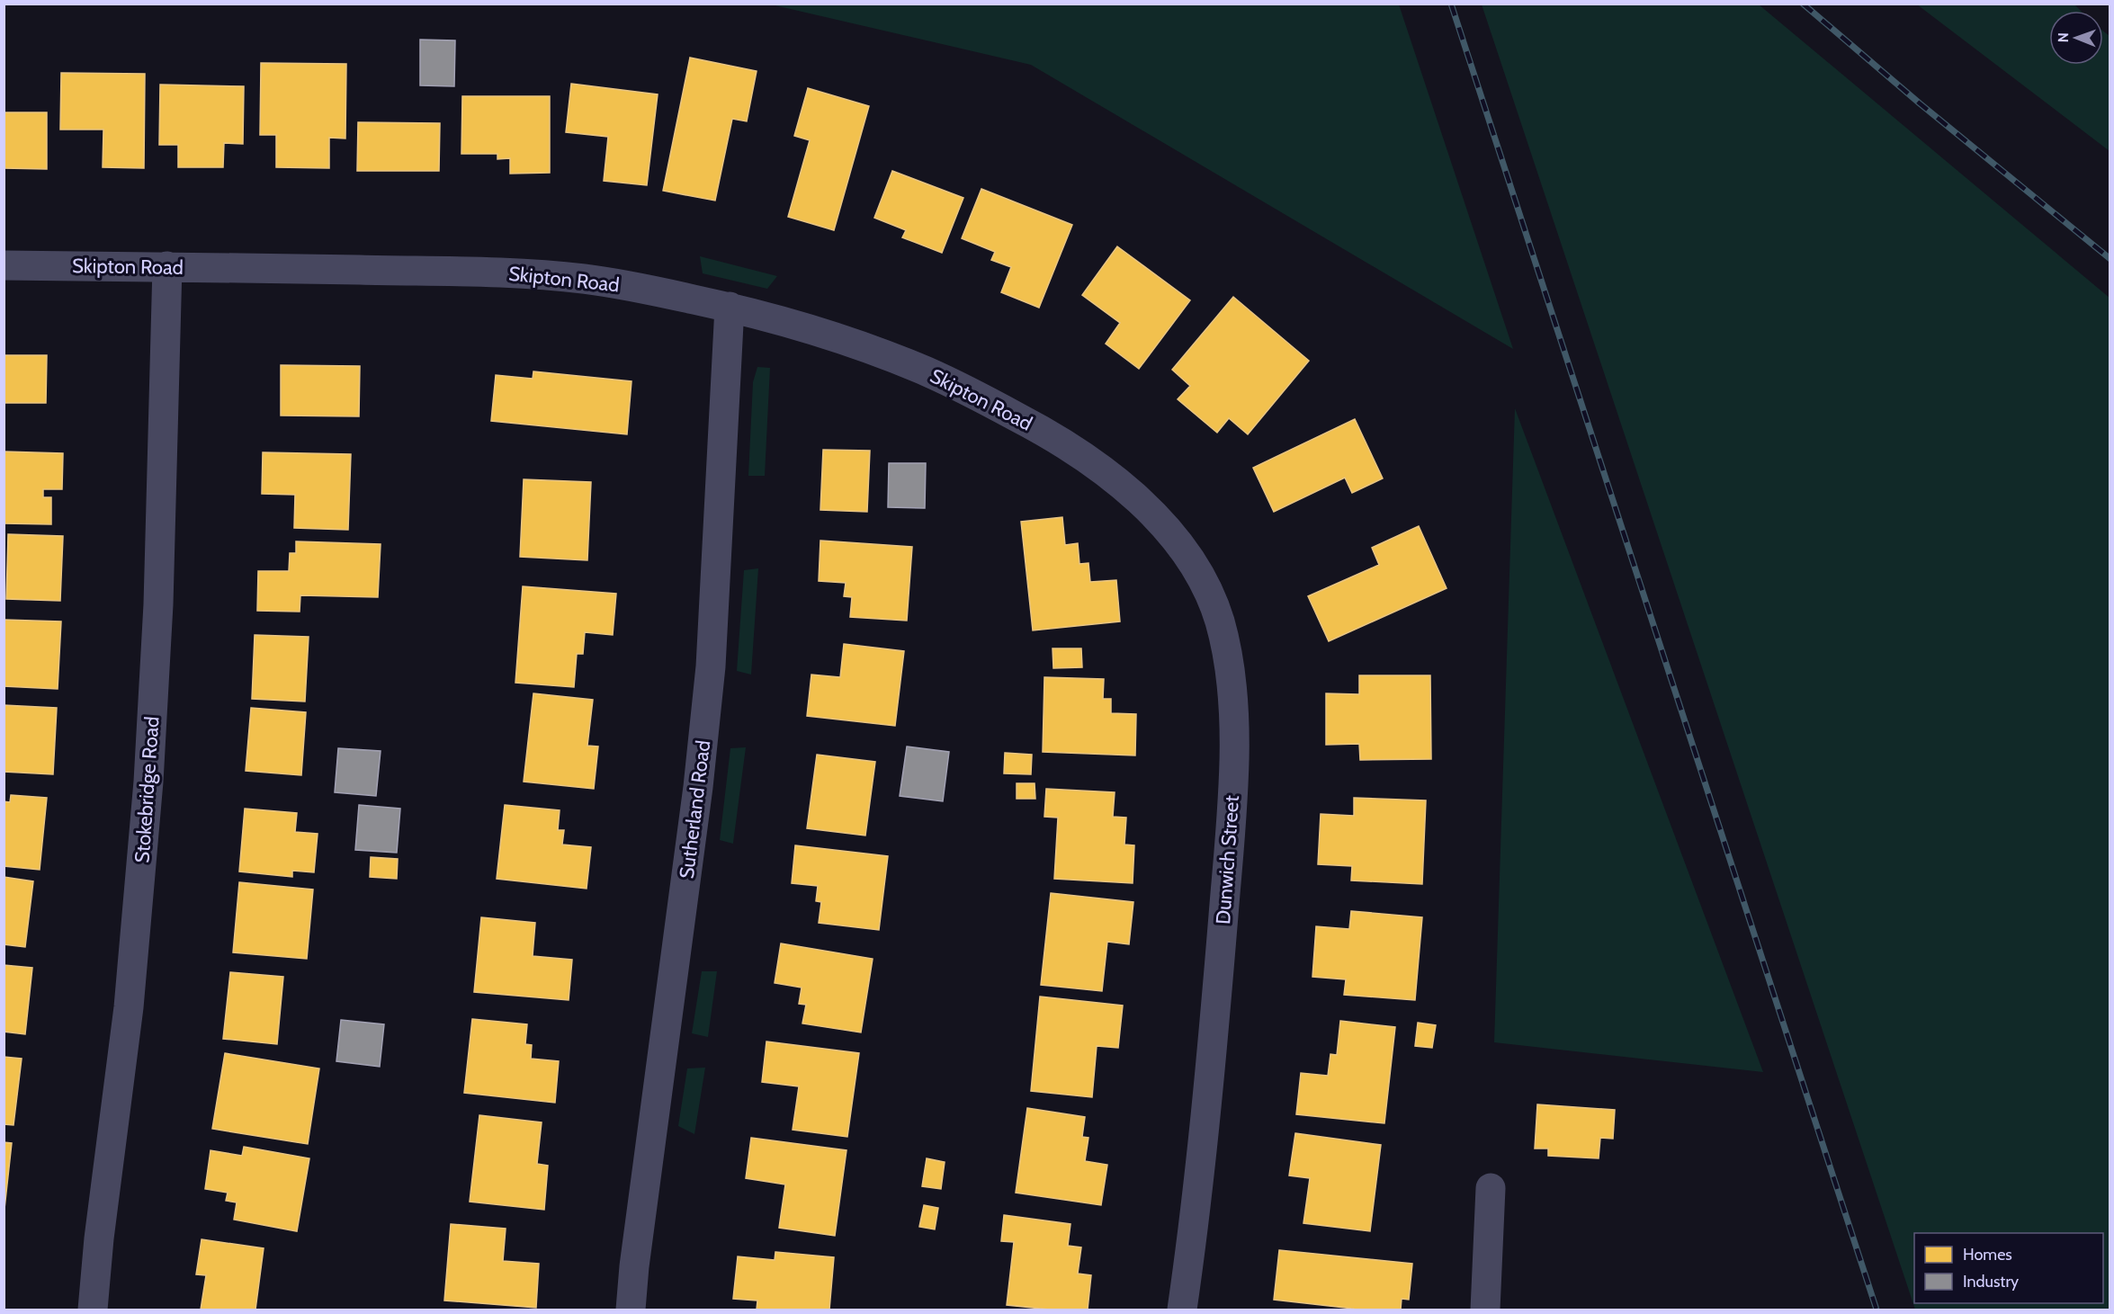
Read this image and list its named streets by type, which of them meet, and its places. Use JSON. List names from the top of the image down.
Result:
{
  "streets": {
    "street": [
      "Skipton Road",
      "Stokebridge Road",
      "Sutherland Road",
      "Dunwich Street"
    ]
  },
  "crossings": [
    ["Skipton Road", "Stokebridge Road"],
    ["Skipton Road", "Sutherland Road"],
    ["Skipton Road", "Dunwich Street"]
  ],
  "legend": ["Homes", "Industry"],
  "north": "left"
}
